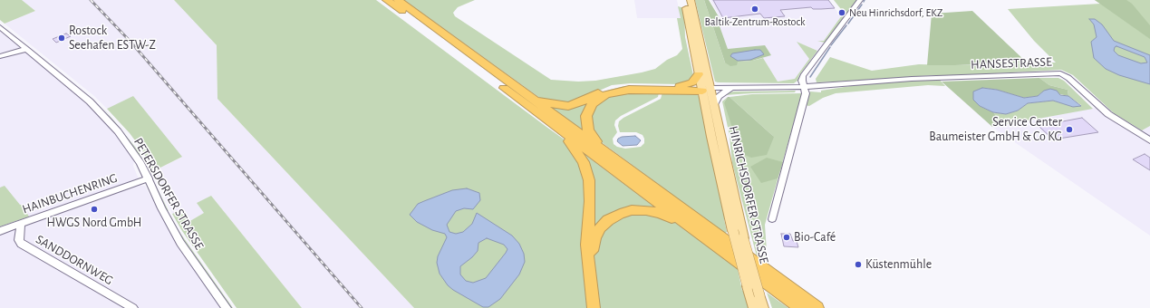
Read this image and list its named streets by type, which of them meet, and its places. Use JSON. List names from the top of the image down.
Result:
{
  "streets": {
    "main road": ["HINRICHSDORFER STRASSE"],
    "street": [
      "HANSESTRASSE",
      "HAINBUCHENRING",
      "PETERSDORFER STRASSE",
      "SANDDORNWEG"
    ]
  },
  "crossings": [
    ["HANSESTRASSE", "HINRICHSDORFER STRASSE"],
    ["HAINBUCHENRING", "PETERSDORFER STRASSE"],
    ["HAINBUCHENRING", "SANDDORNWEG"]
  ],
  "places": [
    "Baltik-Zentrum-Rostock",
    "Neu Hinrichsdorf, EKZ",
    "Rostock Seehafen ESTW-Z",
    "Service Center Baumeister GmbH & Co KG",
    "HWGS Nord GmbH",
    "Bio-Café",
    "Küstenmühle"
  ]
}
